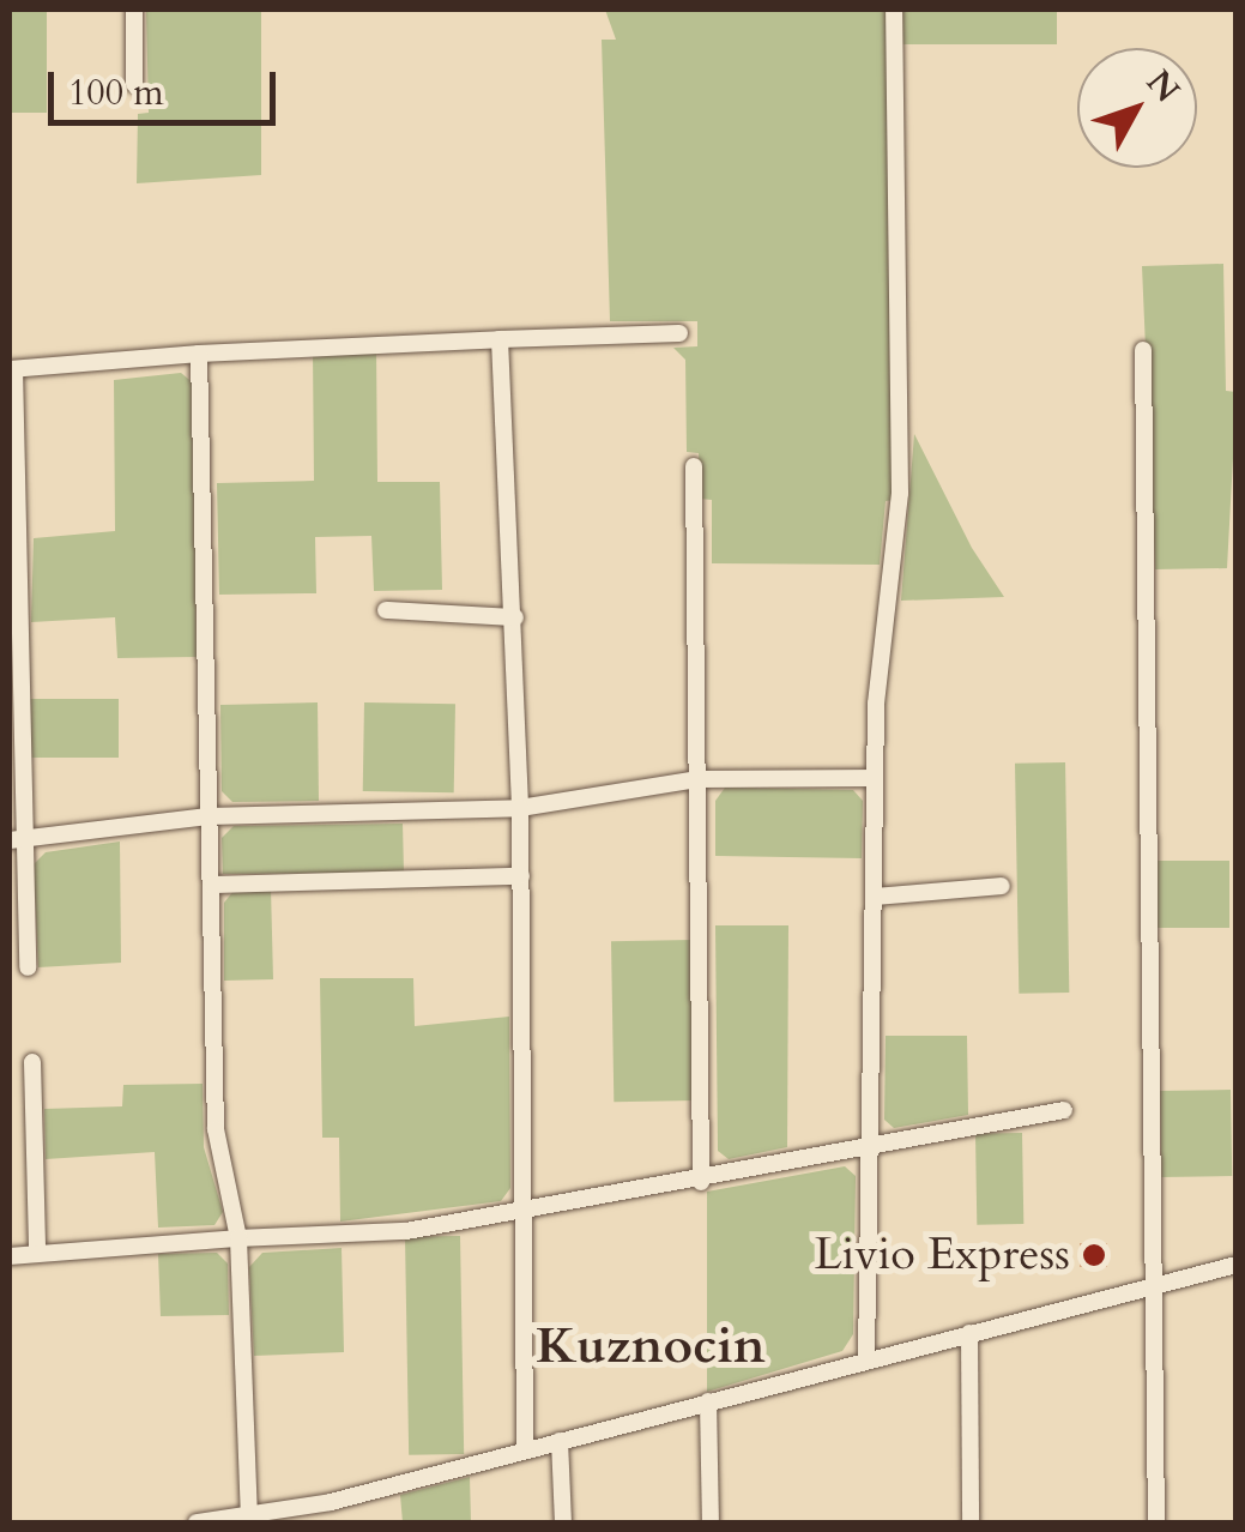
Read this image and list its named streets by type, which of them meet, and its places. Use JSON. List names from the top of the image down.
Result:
{
  "districts": ["Kuznocin"],
  "places": ["Livio Express"],
  "scale_bar": "100 m",
  "north": "top right"
}
